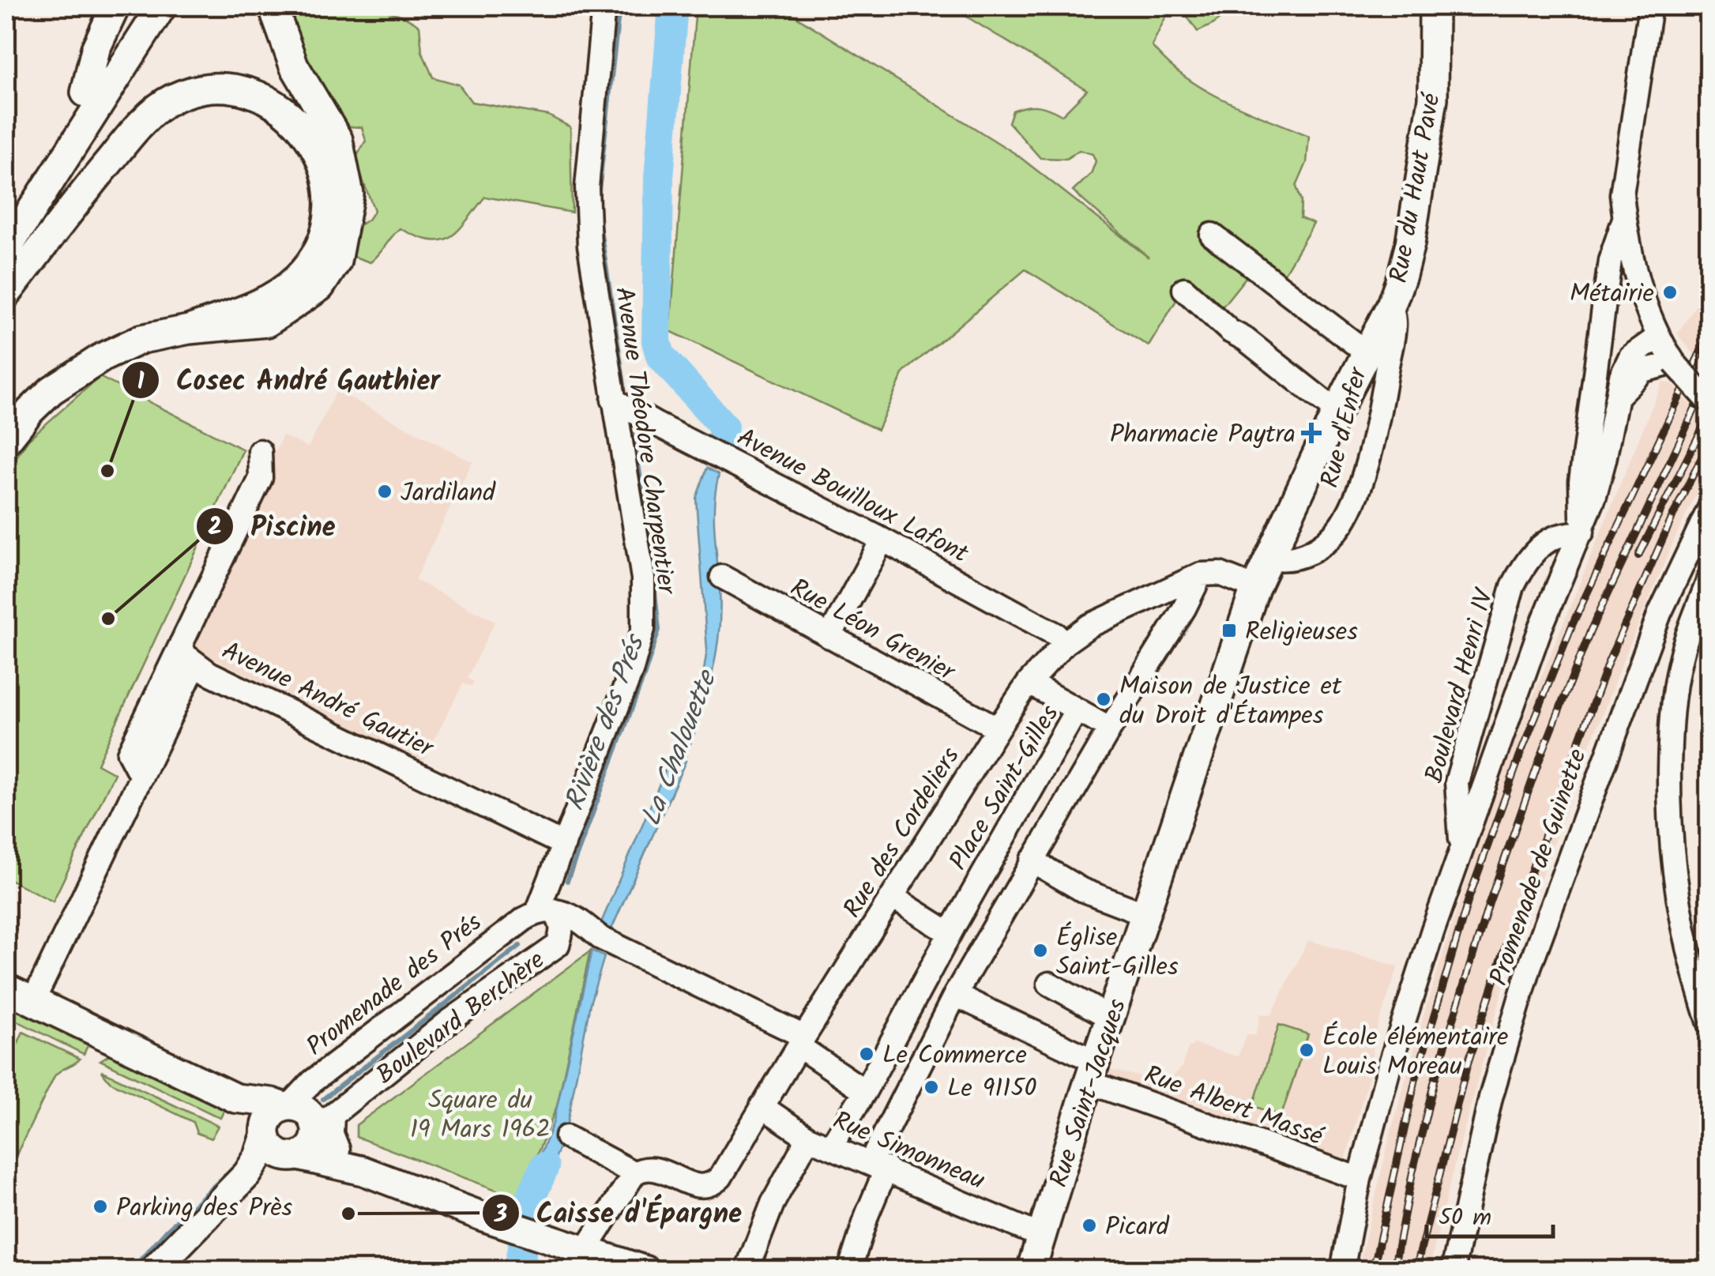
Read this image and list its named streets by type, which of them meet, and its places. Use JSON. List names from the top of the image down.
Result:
{
  "streets": {
    "main road": ["Rue du Haut Pavé", "Rue Saint-Jacques"],
    "street": [
      "Rue d'Enfer",
      "Avenue Théodore Charpentier",
      "Avenue Bouilloux Lafont",
      "Rue Léon Grenier",
      "Boulevard Henri IV",
      "Avenue André Gautier",
      "Place Saint-Gilles",
      "Rue des Cordeliers",
      "Promenade de Guinette",
      "Promenade des Prés",
      "Boulevard Berchère",
      "Rue Albert Massé",
      "Rue Simonneau"
    ]
  },
  "crossings": [
    ["Rue du Haut Pavé", "Rue d'Enfer"],
    ["Rue du Haut Pavé", "Rue Saint-Jacques"],
    ["Rue d'Enfer", "Rue Saint-Jacques"],
    ["Avenue Théodore Charpentier", "Avenue Bouilloux Lafont"],
    ["Avenue Théodore Charpentier", "Avenue André Gautier"],
    ["Avenue Théodore Charpentier", "Promenade des Prés"],
    ["Avenue Théodore Charpentier", "Boulevard Berchère"],
    ["Avenue Bouilloux Lafont", "Rue des Cordeliers"],
    ["Rue Léon Grenier", "Rue des Cordeliers"],
    ["Boulevard Henri IV", "Rue Albert Massé"],
    ["Place Saint-Gilles", "Rue Simonneau"],
    ["Rue des Cordeliers", "Rue Simonneau"],
    ["Promenade des Prés", "Boulevard Berchère"],
    ["Rue Saint-Jacques", "Rue Albert Massé"],
    ["Rue Saint-Jacques", "Rue Simonneau"]
  ],
  "water": ["Rivière des Prés", "La Chalouette"],
  "parks": ["Square du 19 Mars 1962"],
  "places": {
    "other": [
      "Métairie",
      "Cosec André Gauthier",
      "Jardiland",
      "Piscine",
      "Maison de Justice et du Droit d'Étampes",
      "Église Saint-Gilles",
      "École élémentaire Louis Moreau",
      "Le Commerce",
      "Le 91150",
      "Parking des Près",
      "Caisse d'Épargne",
      "Picard"
    ],
    "health": ["Pharmacie Paytra"],
    "transit": ["Religieuses"]
  },
  "scale_bar": "50 m"
}
